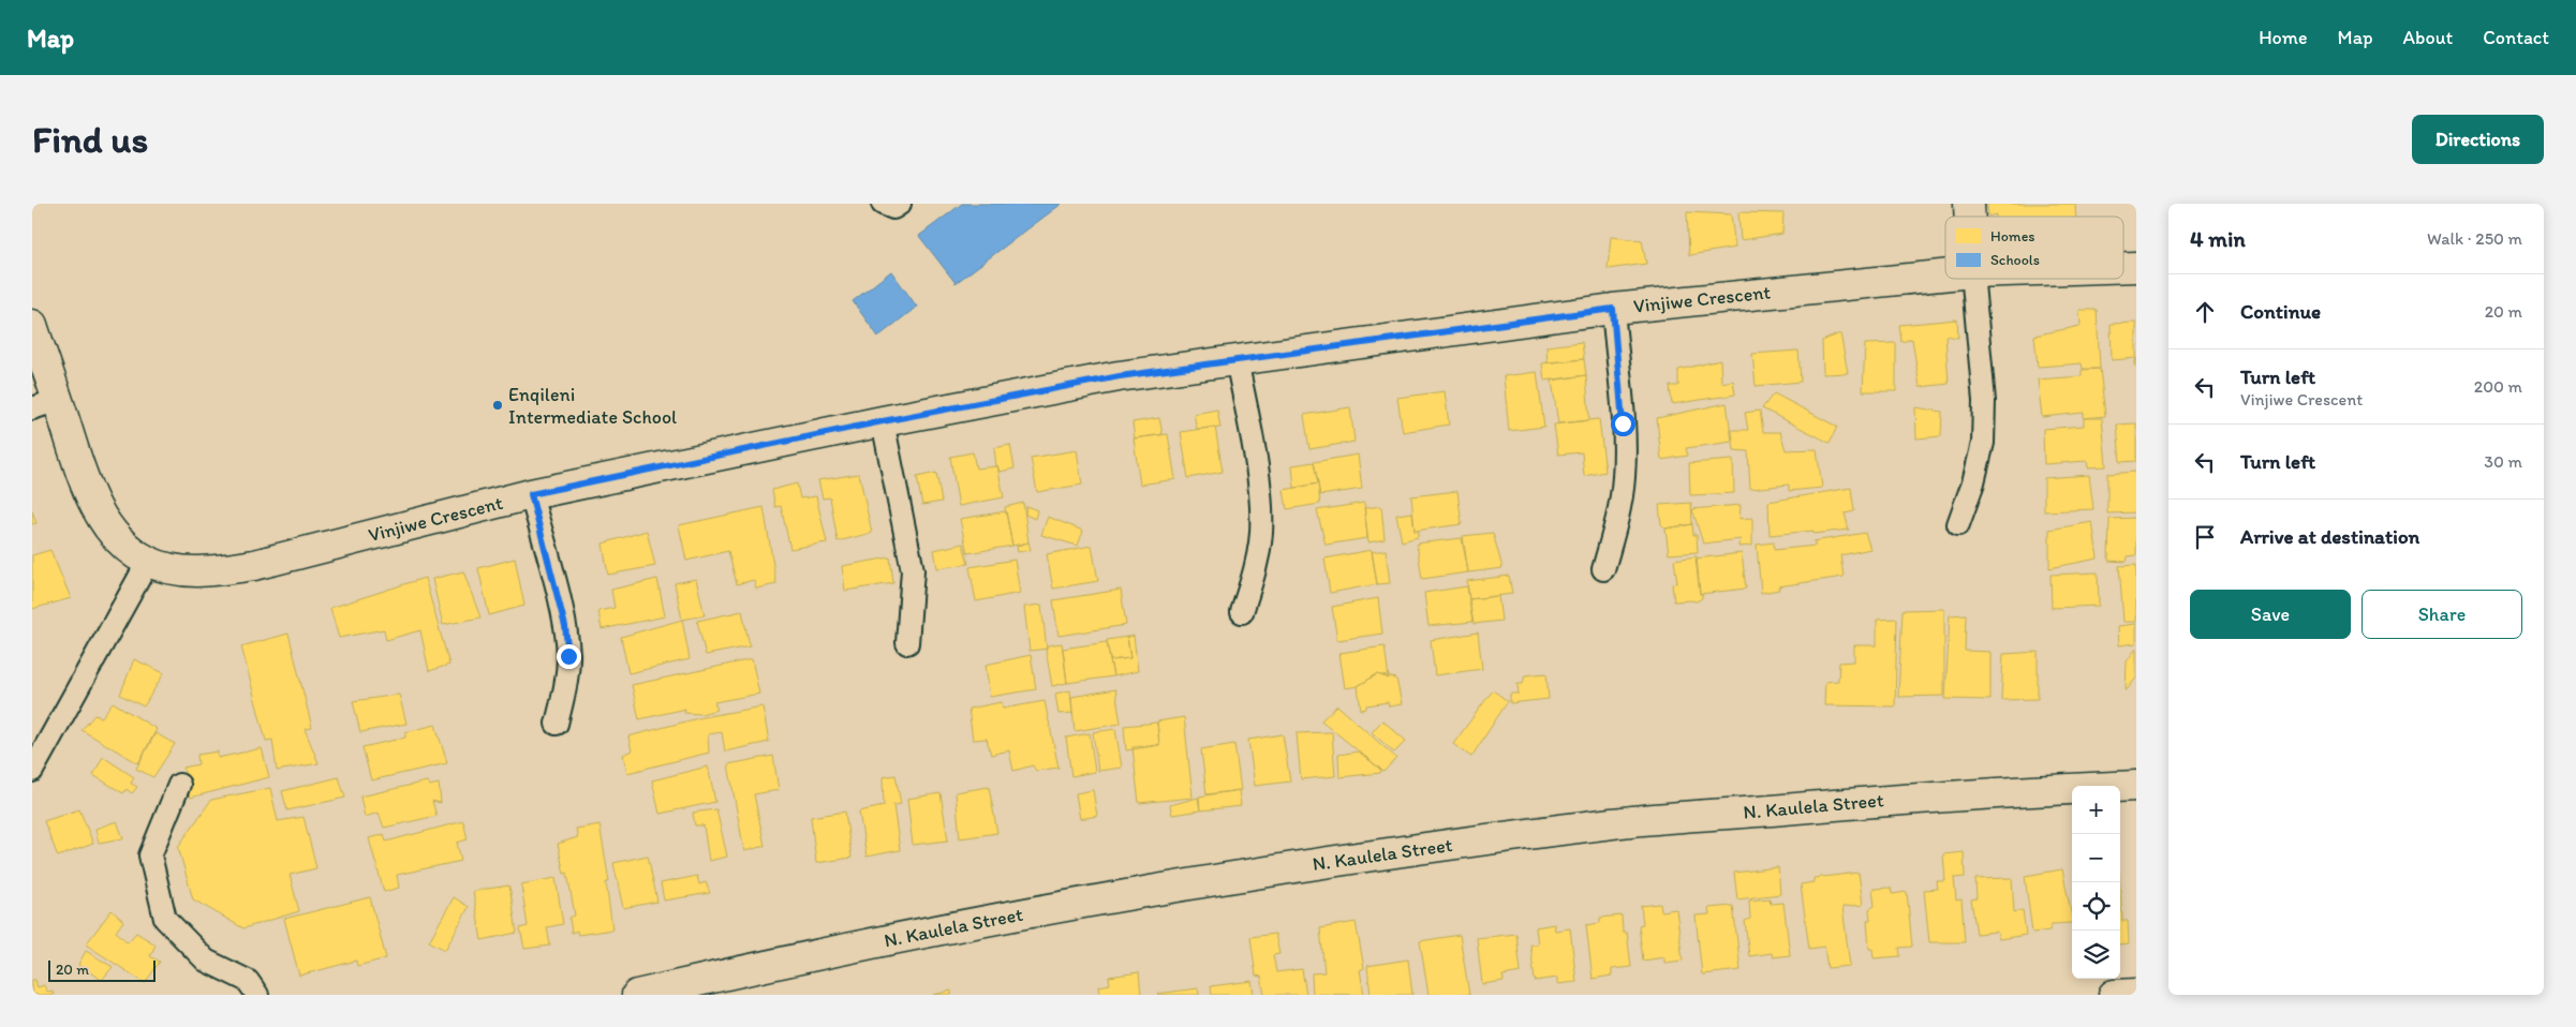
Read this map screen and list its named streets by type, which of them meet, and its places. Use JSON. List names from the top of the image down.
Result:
{
  "streets": {
    "street": ["Vinjiwe Crescent", "N. Kaulela Street"]
  },
  "places": ["Enqileni Intermediate School"],
  "legend": ["Homes", "Schools"],
  "scale_bar": "20 m",
  "page": {
    "header": "Map",
    "nav": [
      "Home",
      "Map",
      "About",
      "Contact"
    ],
    "buttons": [
      "Directions",
      ["Save", "Share"]
    ],
    "title": "Find us",
    "heading": ["4 min", "Walk · 250 m"],
    "list": [
      ["Continue", "20 m"],
      ["Turn left", "Vinjiwe Crescent", "200 m"],
      ["Turn left", "30 m"],
      "Arrive at destination"
    ],
    "map_buttons": ["+", "−"],
    "scale": "20 m"
  }
}
